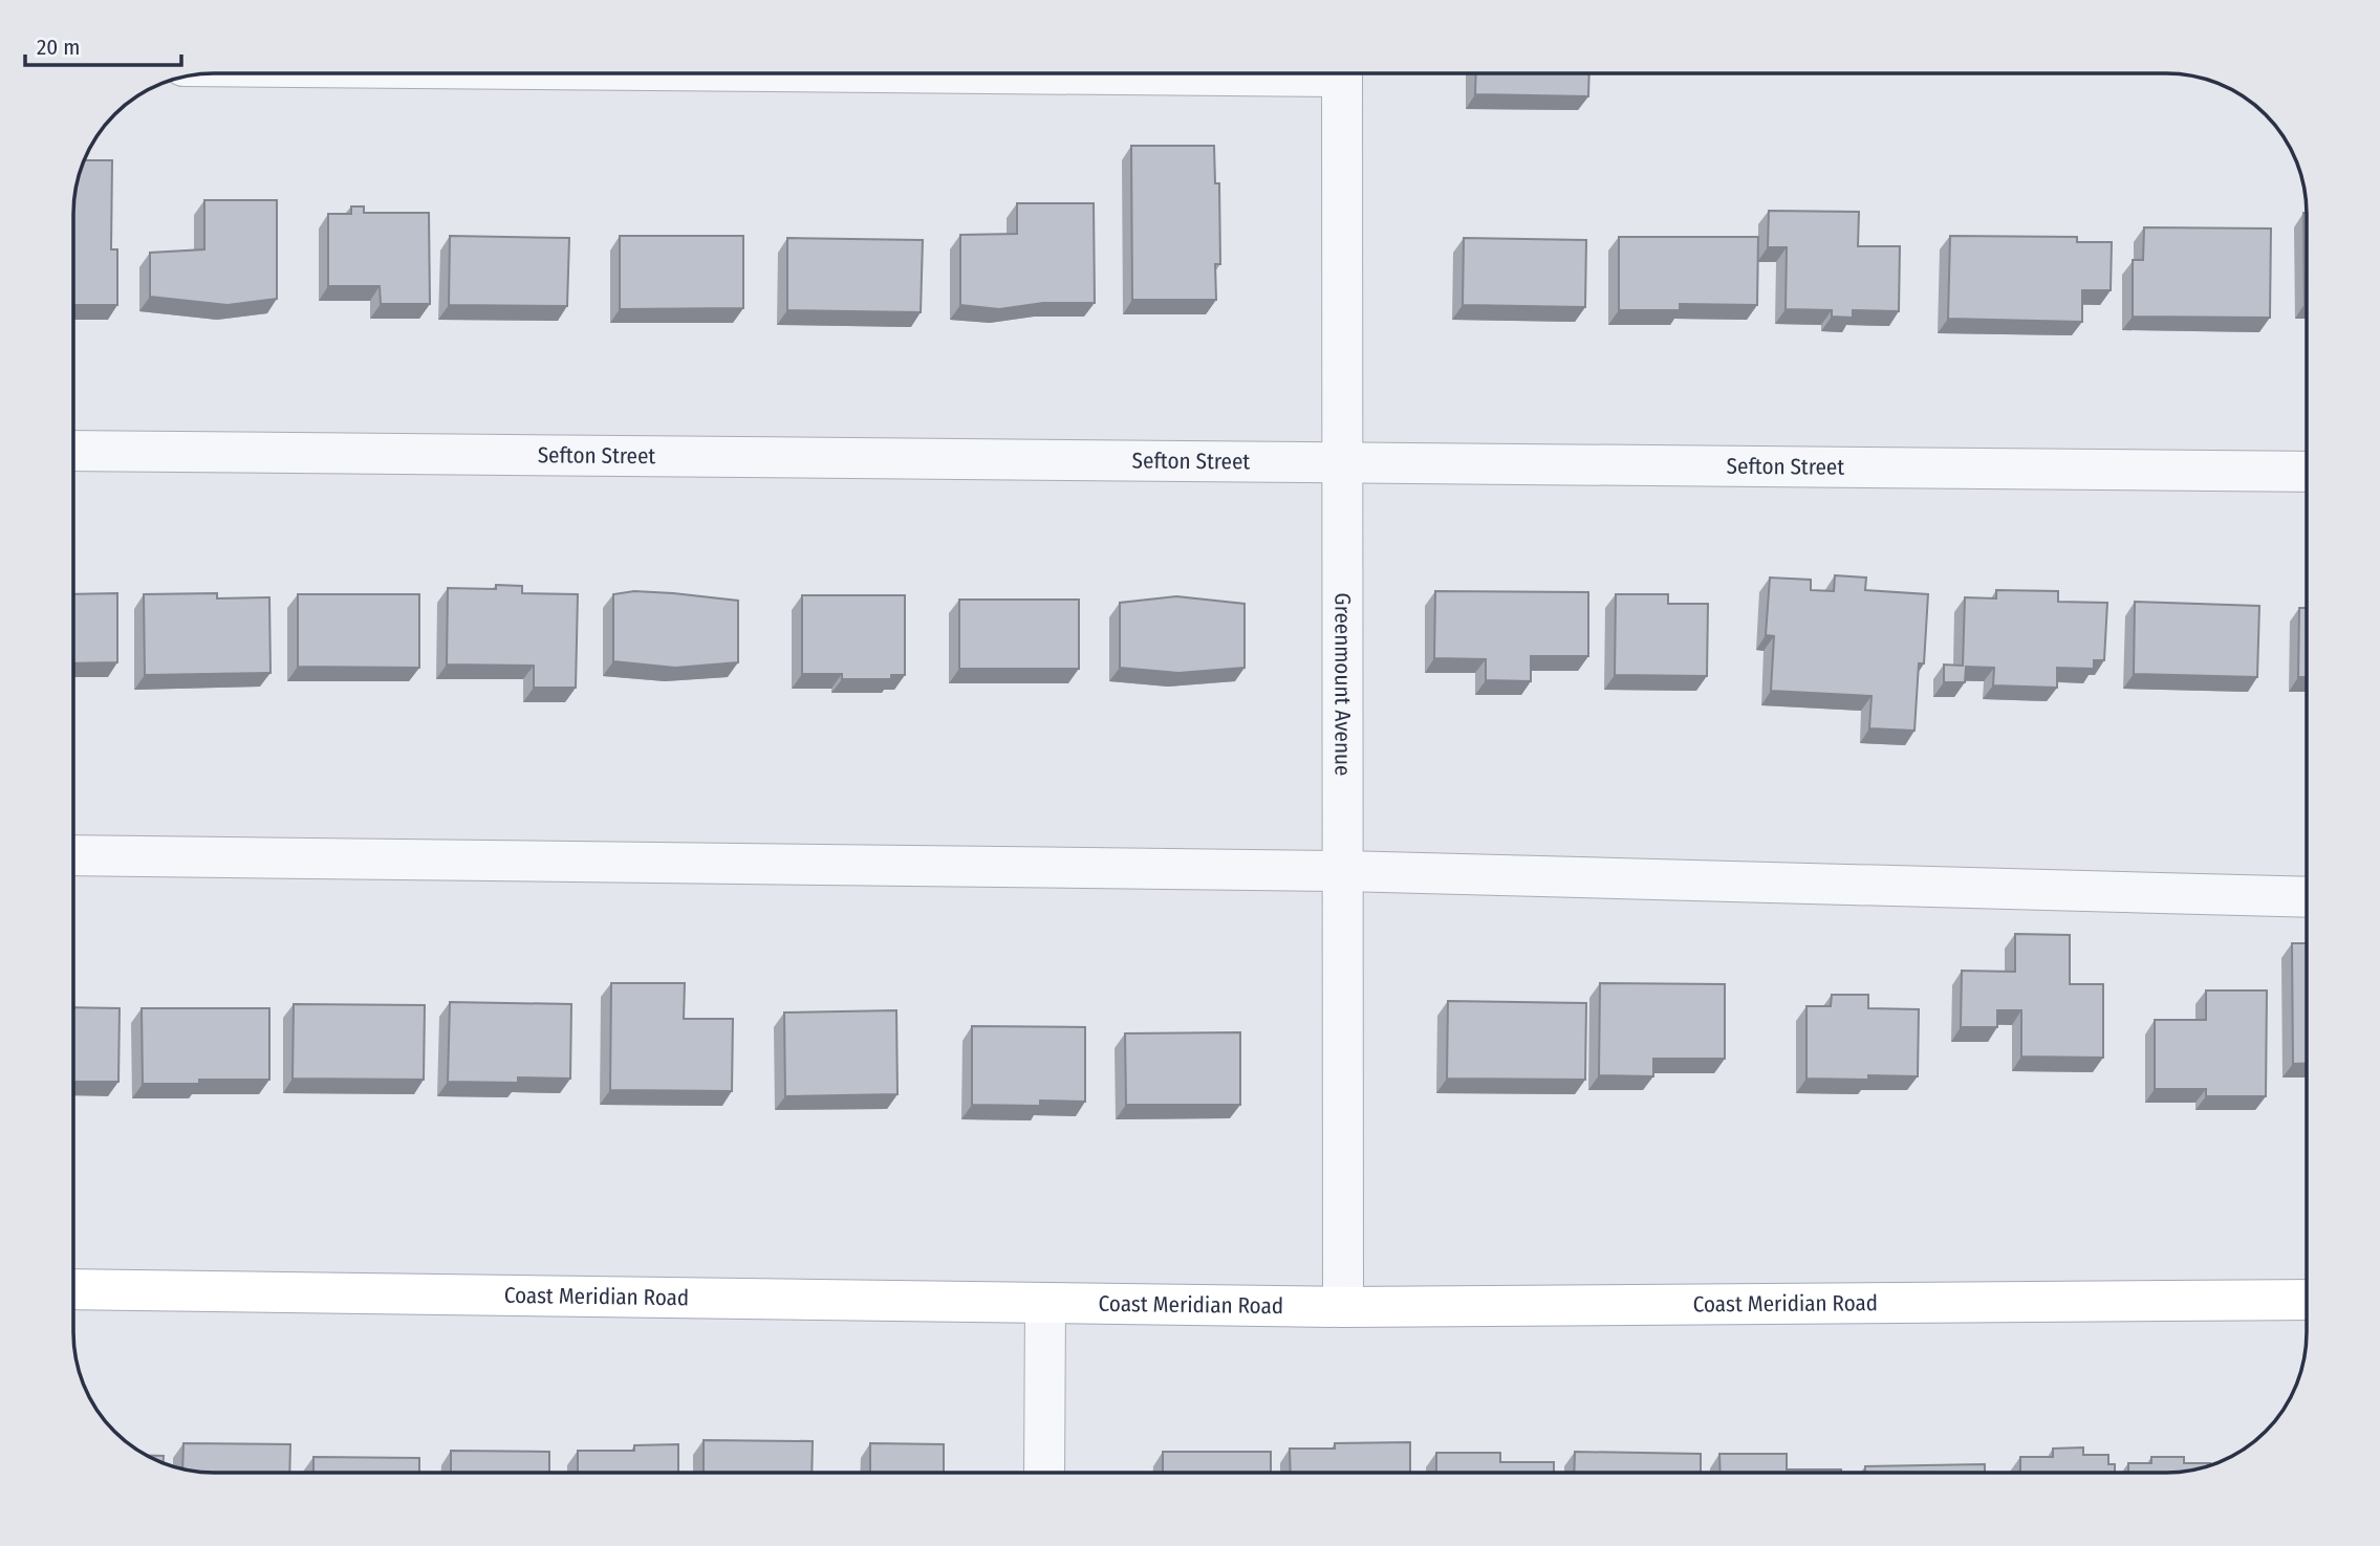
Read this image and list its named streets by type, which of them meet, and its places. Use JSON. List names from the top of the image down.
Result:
{
  "streets": {
    "main road": ["Coast Meridian Road"],
    "street": ["Sefton Street", "Greenmount Avenue"]
  },
  "crossings": [
    ["Sefton Street", "Greenmount Avenue"],
    ["Greenmount Avenue", "Coast Meridian Road"]
  ],
  "scale_bar": "20 m"
}
